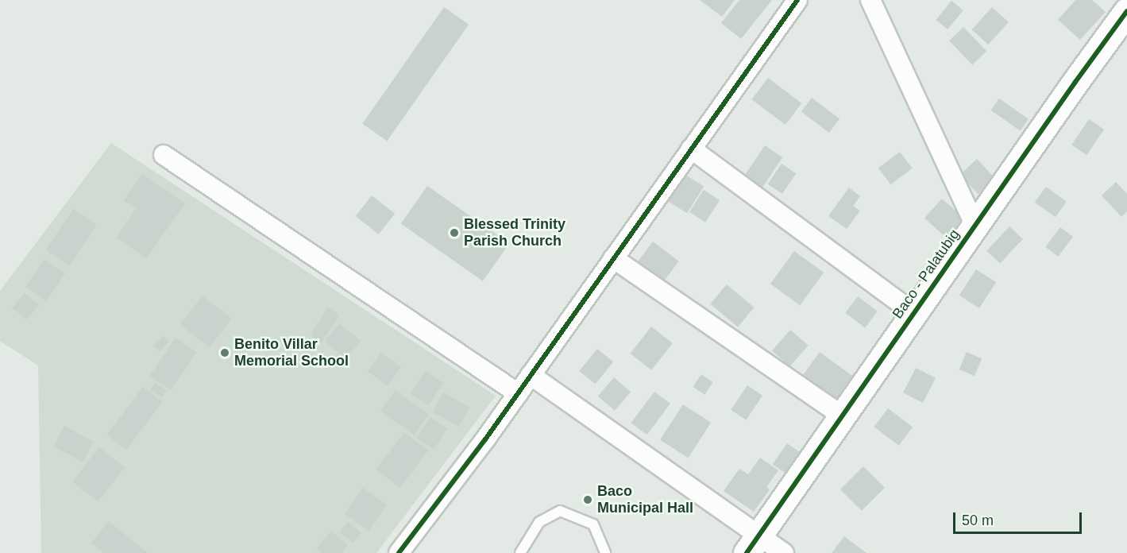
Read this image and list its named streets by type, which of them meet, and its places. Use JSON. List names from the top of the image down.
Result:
{
  "streets": {
    "street": ["Baco - Palatubig"]
  },
  "places": ["Blessed Trinity Parish Church", "Benito Villar Memorial School", "Baco Municipal Hall"],
  "scale_bar": "50 m"
}
